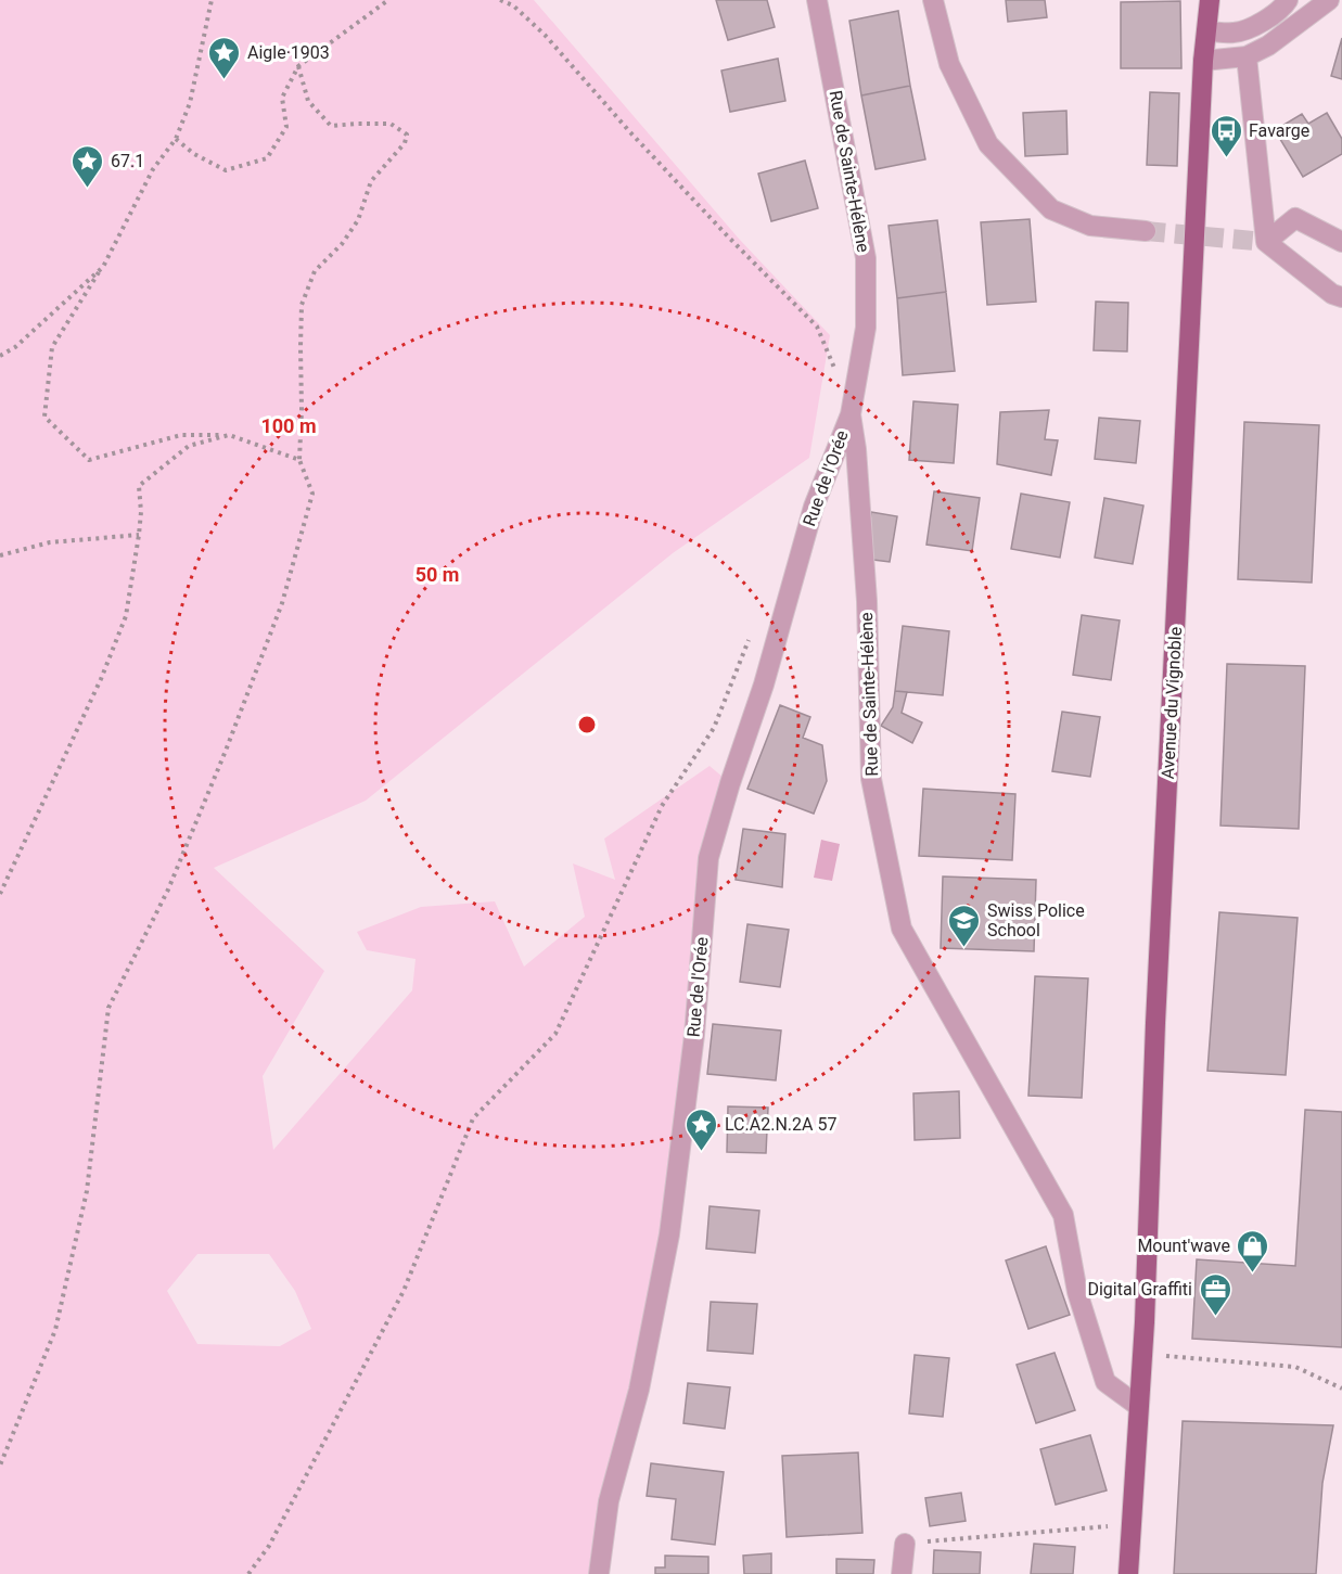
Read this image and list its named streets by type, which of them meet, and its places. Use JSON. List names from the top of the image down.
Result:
{
  "streets": {
    "main road": ["Avenue du Vignoble"],
    "street": ["Rue de Sainte-Hélène", "Rue de l'Orée"]
  },
  "crossings": [
    ["Rue de Sainte-Hélène", "Rue de l'Orée"],
    ["Rue de Sainte-Hélène", "Avenue du Vignoble"]
  ],
  "places": {
    "place": ["Aigle·1903", "67.1", "LC.A2.N.2A 57"],
    "bus stop": ["Favarge"],
    "school or university": ["Swiss Police School"],
    "shop": ["Mount'wave"],
    "office": ["Digital Graffiti"]
  },
  "rings": ["100 m", "50 m"]
}
